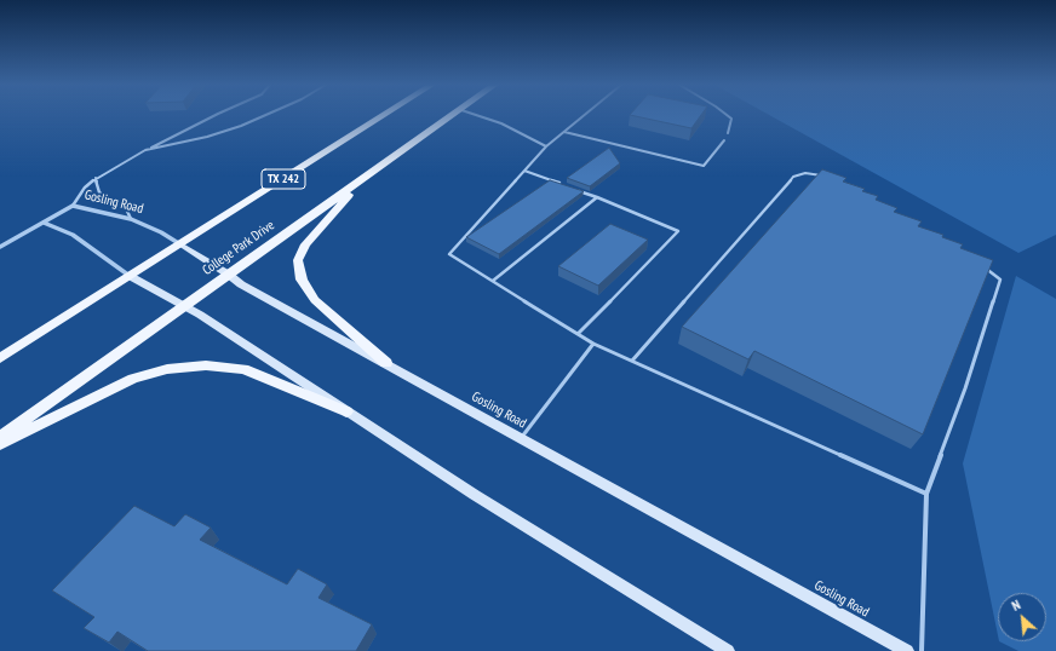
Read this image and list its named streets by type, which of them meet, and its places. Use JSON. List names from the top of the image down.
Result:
{
  "streets": {
    "main road": ["TX 242", "Gosling Road", "College Park Drive"]
  },
  "crossings": [
    ["TX 242", "Gosling Road"],
    ["Gosling Road", "College Park Drive"]
  ],
  "north": "top left"
}
